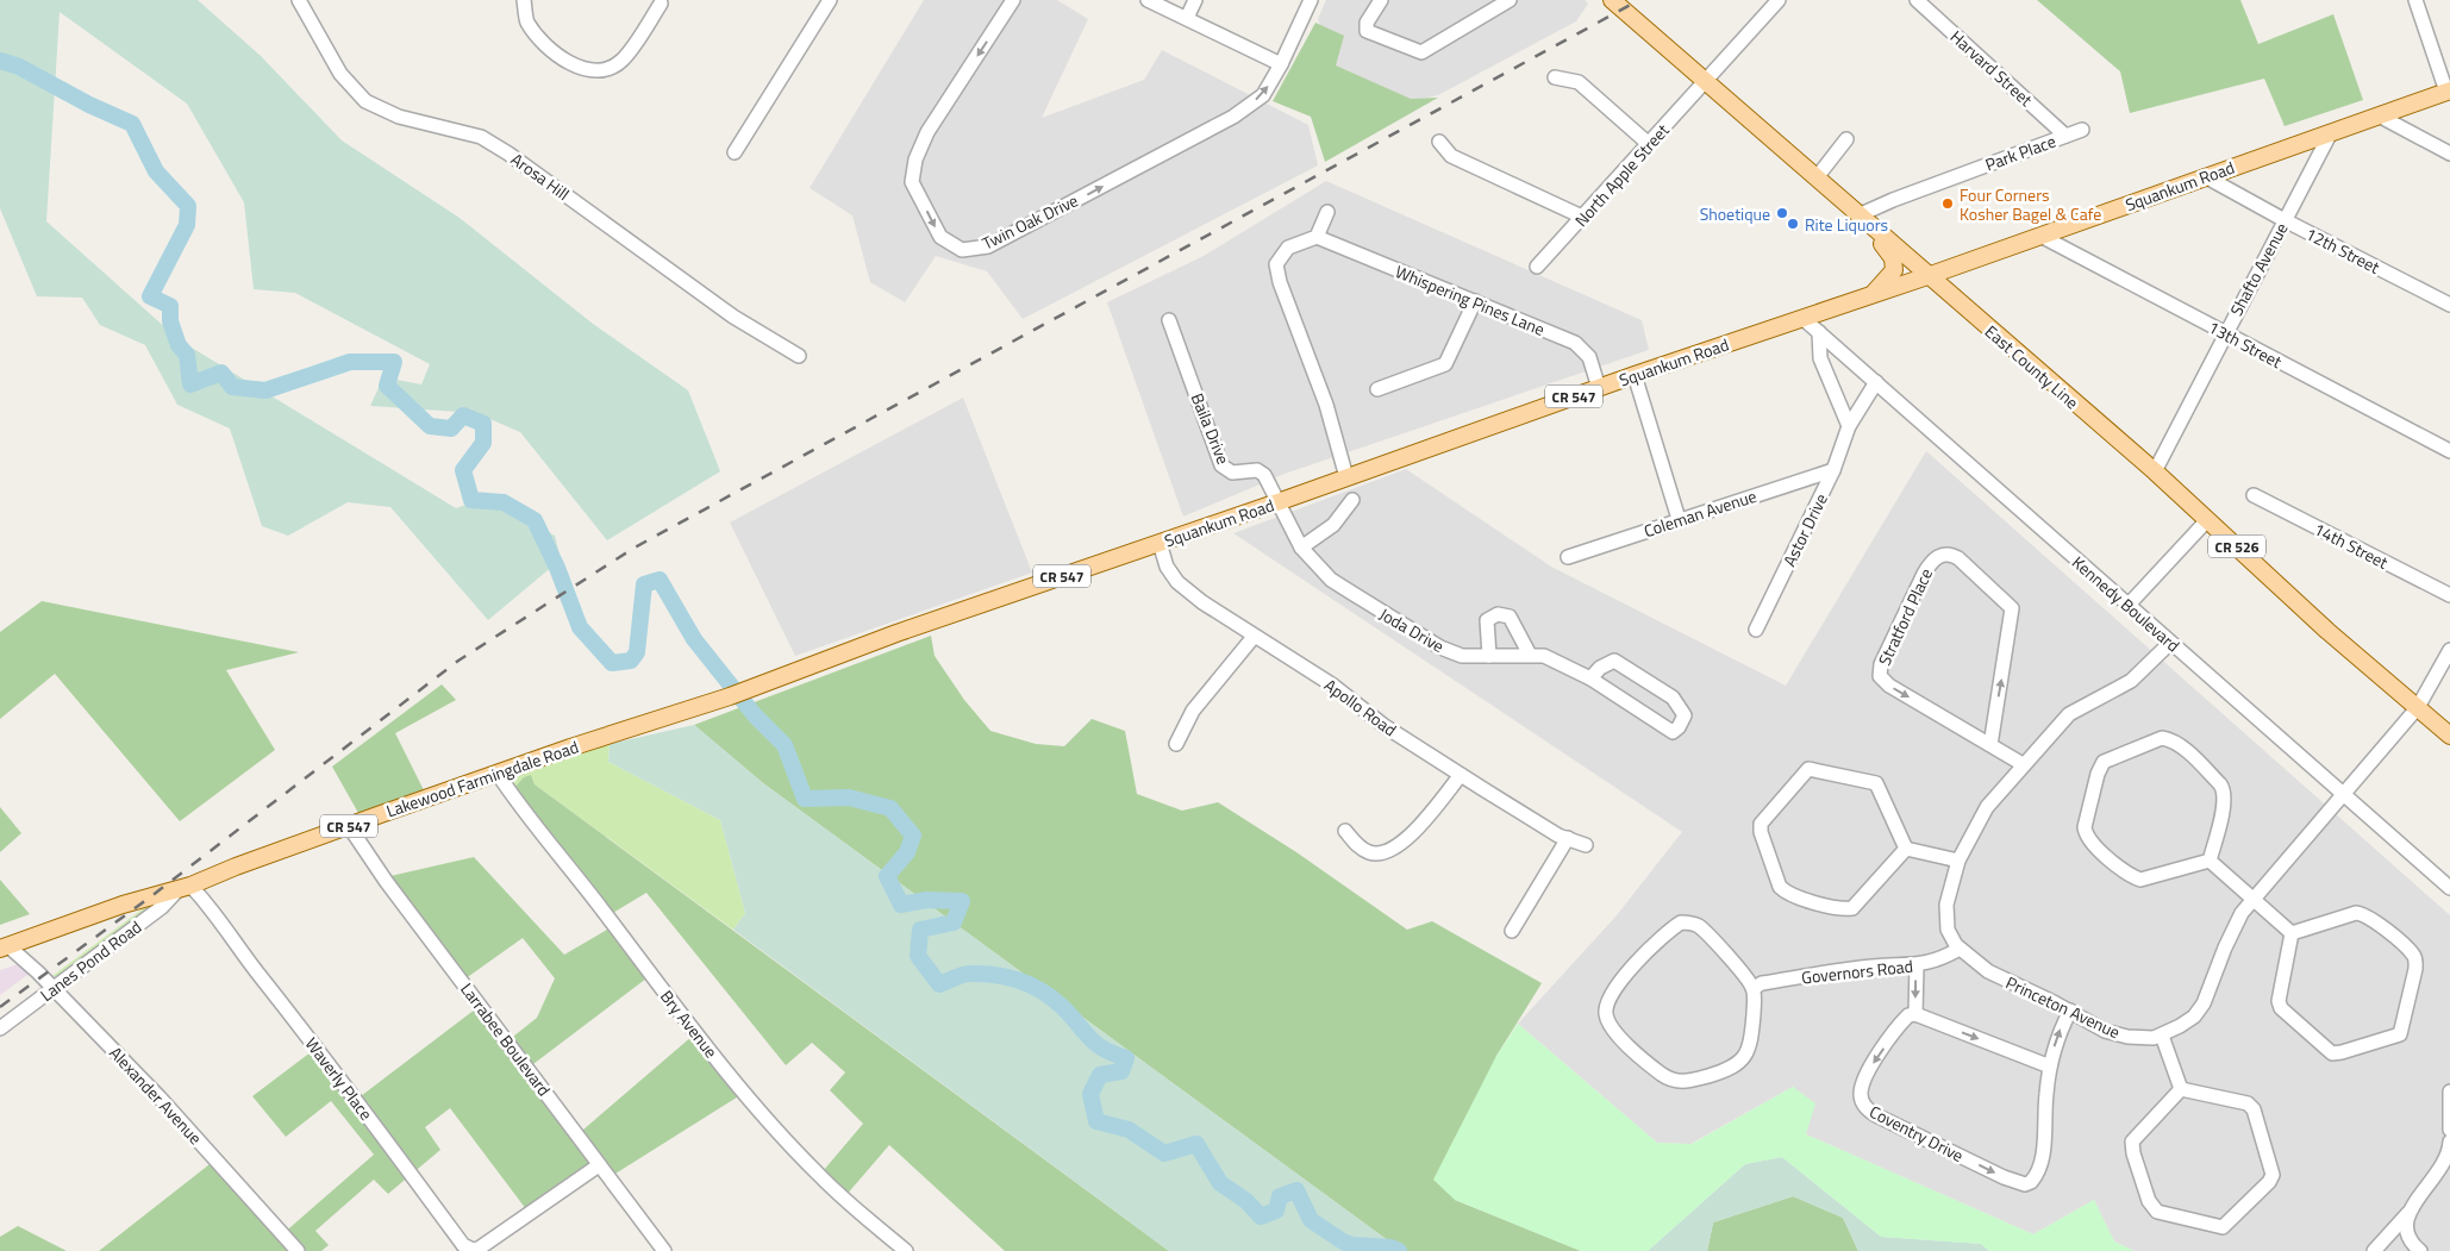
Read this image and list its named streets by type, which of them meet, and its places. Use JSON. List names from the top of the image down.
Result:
{
  "streets": {
    "main road": [
      "Squankum Road",
      "East County Line",
      "CR 547",
      "CR 526",
      "Lakewood Farmingdale Road"
    ],
    "street": [
      "Harvard Street",
      "Park Place",
      "North Apple Street",
      "Arosa Hill",
      "Twin Oak Drive",
      "12th Street",
      "Shafto Avenue",
      "Whispering Pines Lane",
      "13th Street",
      "Baila Drive",
      "Coleman Avenue",
      "Astor Drive",
      "14th Street",
      "Kennedy Boulevard",
      "Stratford Place",
      "Joda Drive",
      "Apollo Road",
      "Lanes Pond Road",
      "Governors Road",
      "Princeton Avenue",
      "Bry Avenue",
      "Larrabee Boulevard",
      "Waverly Place",
      "Alexander Avenue",
      "Coventry Drive"
    ]
  },
  "crossings": [
    ["Harvard Street", "Park Place"],
    ["Park Place", "East County Line"],
    ["North Apple Street", "East County Line"],
    ["Squankum Road", "12th Street"],
    ["Squankum Road", "Shafto Avenue"],
    ["Squankum Road", "Whispering Pines Lane"],
    ["Squankum Road", "13th Street"],
    ["Squankum Road", "East County Line"],
    ["Squankum Road", "Baila Drive"],
    ["Squankum Road", "Kennedy Boulevard"],
    ["Squankum Road", "Joda Drive"],
    ["Squankum Road", "Apollo Road"],
    ["Squankum Road", "Lakewood Farmingdale Road"],
    ["12th Street", "Shafto Avenue"],
    ["Shafto Avenue", "13th Street"],
    ["Shafto Avenue", "East County Line"],
    ["East County Line", "Princeton Avenue"],
    ["Baila Drive", "Joda Drive"],
    ["Coleman Avenue", "Astor Drive"],
    ["Astor Drive", "Kennedy Boulevard"],
    ["Kennedy Boulevard", "Princeton Avenue"],
    ["Stratford Place", "Princeton Avenue"],
    ["Lakewood Farmingdale Road", "Lanes Pond Road"],
    ["Lakewood Farmingdale Road", "Bry Avenue"],
    ["Lakewood Farmingdale Road", "Larrabee Boulevard"],
    ["Lakewood Farmingdale Road", "Waverly Place"],
    ["Lakewood Farmingdale Road", "Alexander Avenue"],
    ["Lanes Pond Road", "Waverly Place"],
    ["Lanes Pond Road", "Alexander Avenue"],
    ["Governors Road", "Princeton Avenue"],
    ["Princeton Avenue", "Coventry Drive"],
    ["Larrabee Boulevard", "Waverly Place"]
  ],
  "places": ["Four Corners Kosher Bagel & Cafe", "Shoetique", "Rite Liquors"]
}
